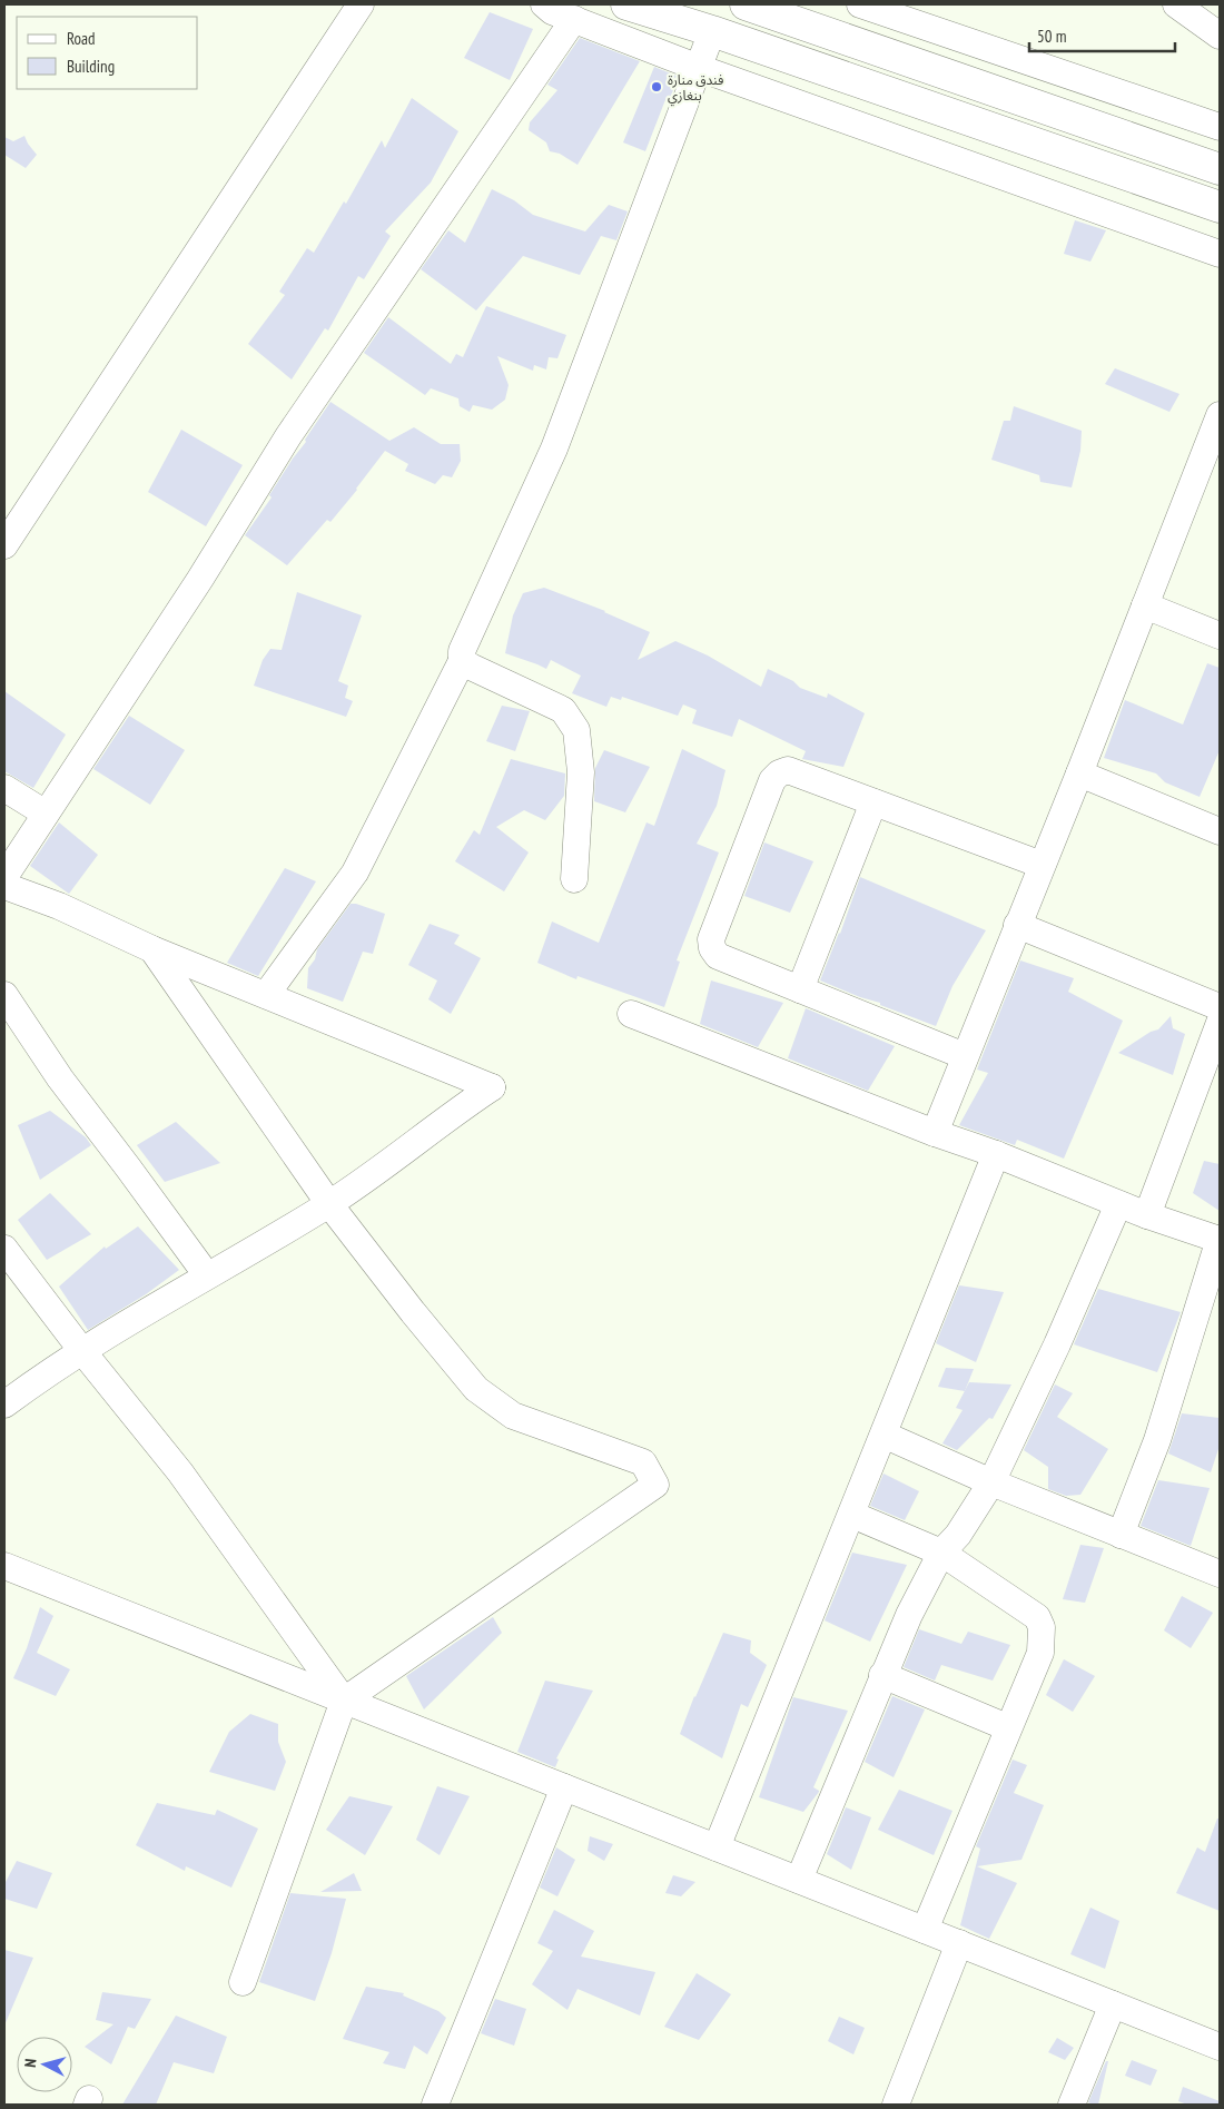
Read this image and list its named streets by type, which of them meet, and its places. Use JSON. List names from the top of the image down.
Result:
{
  "places": ["فندق منارة بنغازي"],
  "legend": ["Road", "Building"],
  "scale_bar": "50 m",
  "north": "left"
}
